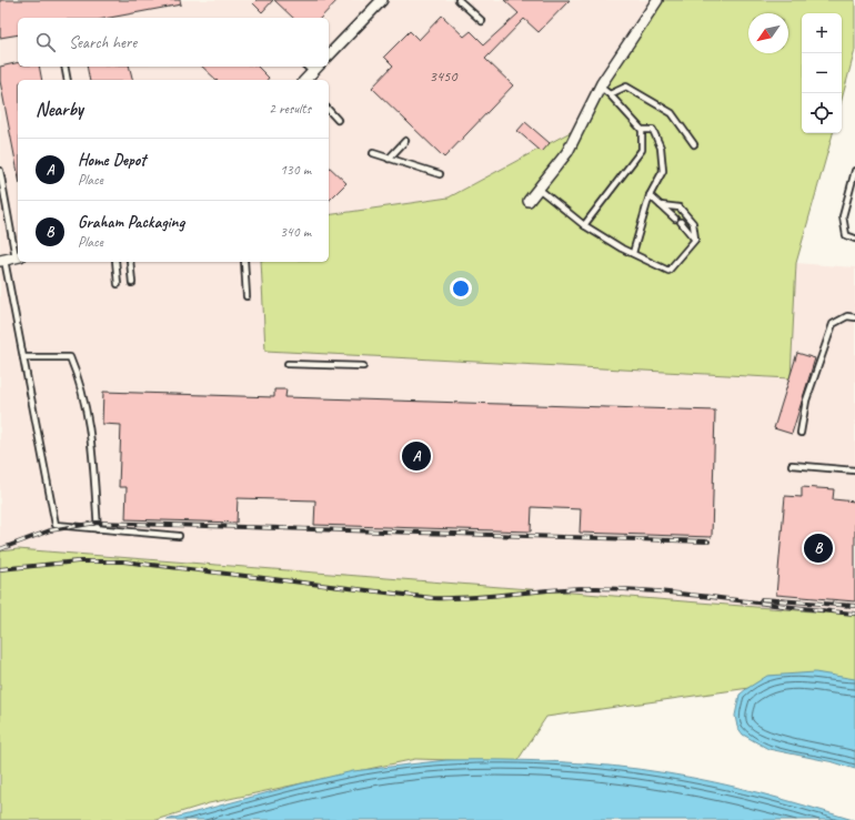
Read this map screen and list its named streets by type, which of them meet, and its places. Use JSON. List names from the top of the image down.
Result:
{
  "house_numbers": ["3450"],
  "north": "bottom left",
  "page": {
    "map_buttons": ["+", "−"],
    "search": "Search here",
    "heading": ["Nearby", "2 results"],
    "list": [
      {
        "mark": "A",
        "name": "Home Depot",
        "note": "Place",
        "value": "130 m"
      },
      {
        "mark": "B",
        "name": "Graham Packaging",
        "note": "Place",
        "value": "340 m"
      }
    ],
    "pins": ["A", "B"]
  }
}
